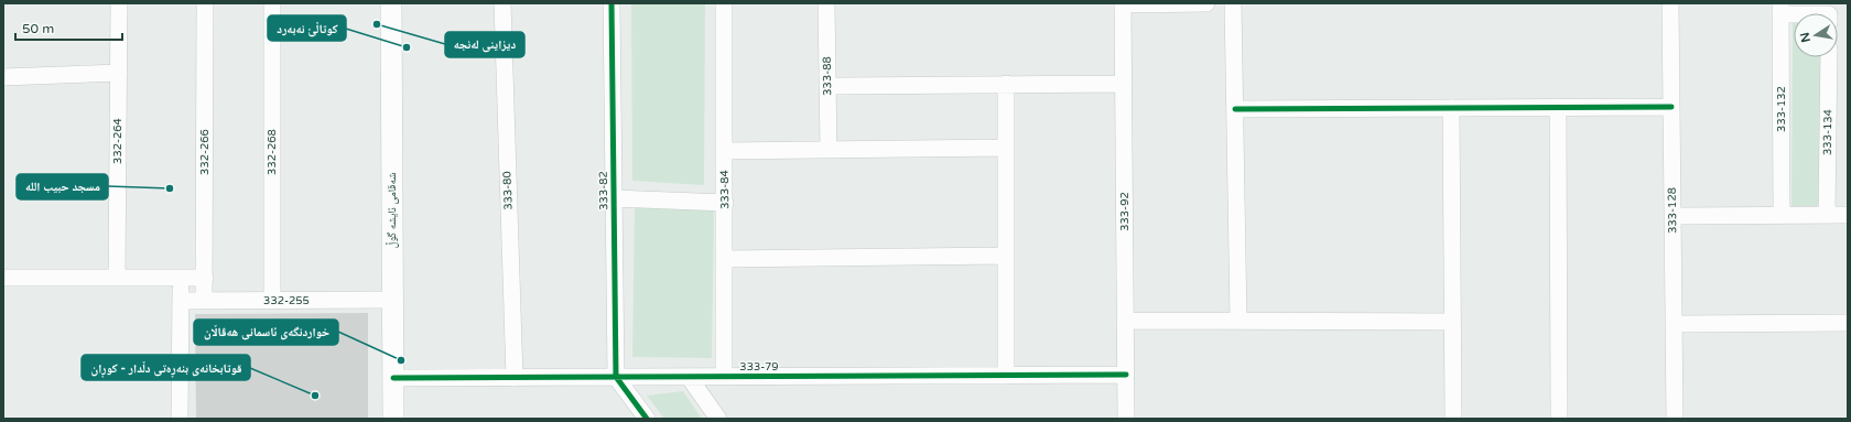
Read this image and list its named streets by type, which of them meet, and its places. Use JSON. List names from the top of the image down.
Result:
{
  "streets": {
    "street": [
      "333-88",
      "333-132",
      "333-134",
      "332-264",
      "332-266",
      "332-268",
      "333-84",
      "333-80",
      "333-82",
      "شەقامی ئایشە گوڵ",
      "333-128",
      "333-92",
      "332-255",
      "333-79"
    ]
  },
  "crossings": [
    ["332-266", "332-255"],
    ["332-268", "332-255"],
    ["333-84", "333-79"],
    ["333-80", "333-79"],
    ["333-82", "333-79"],
    ["شەقامی ئایشە گوڵ", "332-255"],
    ["شەقامی ئایشە گوڵ", "333-79"],
    ["333-92", "333-79"]
  ],
  "places": [
    "دیزاینی لەنجە",
    "کوتاڵێ نەبەرد",
    "مسجد حبيب الله",
    "خواردنگەی ئاسمانی هەڤاڵان",
    "قوتابخانەی بنەڕەتی دڵدار - کوڕان"
  ],
  "scale_bar": "50 m",
  "north": "left"
}
